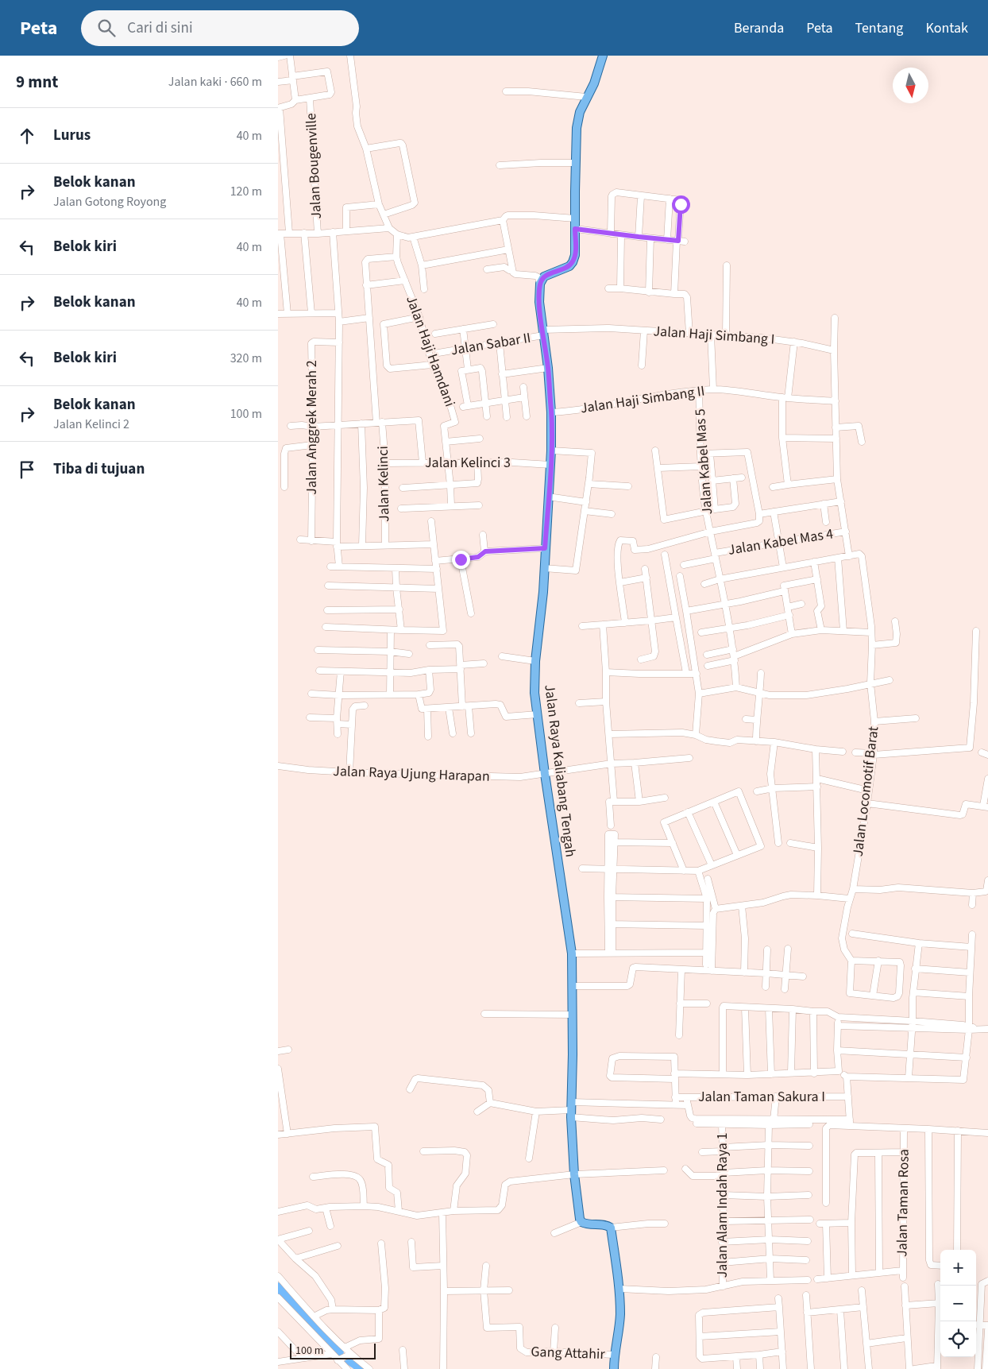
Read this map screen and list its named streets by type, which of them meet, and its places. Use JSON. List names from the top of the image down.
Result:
{
  "streets": {
    "main road": ["Jalan Raya Kaliabang Tengah"],
    "street": [
      "Jalan Bougenville",
      "Jalan Haji Simbang I",
      "Jalan Sabar II",
      "Jalan Haji Hamdani",
      "Jalan Haji Simbang II",
      "Jalan Anggrek Merah 2",
      "Jalan Kabel Mas 5",
      "Jalan Kelinci 3",
      "Jalan Kelinci",
      "Jalan Kabel Mas 4",
      "Jalan Raya Ujung Harapan",
      "Jalan Locomotif Barat",
      "Jalan Taman Sakura I",
      "Jalan Taman Rosa",
      "Jalan Alam Indah Raya 1",
      "Gang Attahir"
    ]
  },
  "crossings": [
    ["Jalan Haji Simbang I", "Jalan Sabar II"],
    ["Jalan Haji Simbang I", "Jalan Raya Kaliabang Tengah"],
    ["Jalan Sabar II", "Jalan Raya Kaliabang Tengah"],
    ["Jalan Haji Hamdani", "Jalan Kelinci 3"],
    ["Jalan Haji Hamdani", "Jalan Kelinci"],
    ["Jalan Haji Simbang II", "Jalan Kabel Mas 5"],
    ["Jalan Haji Simbang II", "Jalan Raya Kaliabang Tengah"],
    ["Jalan Kabel Mas 5", "Jalan Kabel Mas 4"],
    ["Jalan Kelinci 3", "Jalan Kelinci"],
    ["Jalan Kelinci 3", "Jalan Raya Kaliabang Tengah"],
    ["Jalan Raya Kaliabang Tengah", "Jalan Raya Ujung Harapan"]
  ],
  "scale_bar": "100 m",
  "north": "bottom",
  "page": {
    "header": "Peta",
    "search": "Cari di sini",
    "nav": [
      "Beranda",
      "Peta",
      "Tentang",
      "Kontak"
    ],
    "heading": ["9 mnt", "Jalan kaki · 660 m"],
    "list": [
      ["Lurus", "40 m"],
      ["Belok kanan", "Jalan Gotong Royong", "120 m"],
      ["Belok kiri", "40 m"],
      ["Belok kanan", "40 m"],
      ["Belok kiri", "320 m"],
      ["Belok kanan", "Jalan Kelinci 2", "100 m"],
      "Tiba di tujuan"
    ],
    "map_buttons": ["+", "−"],
    "scale": "100 m"
  }
}
